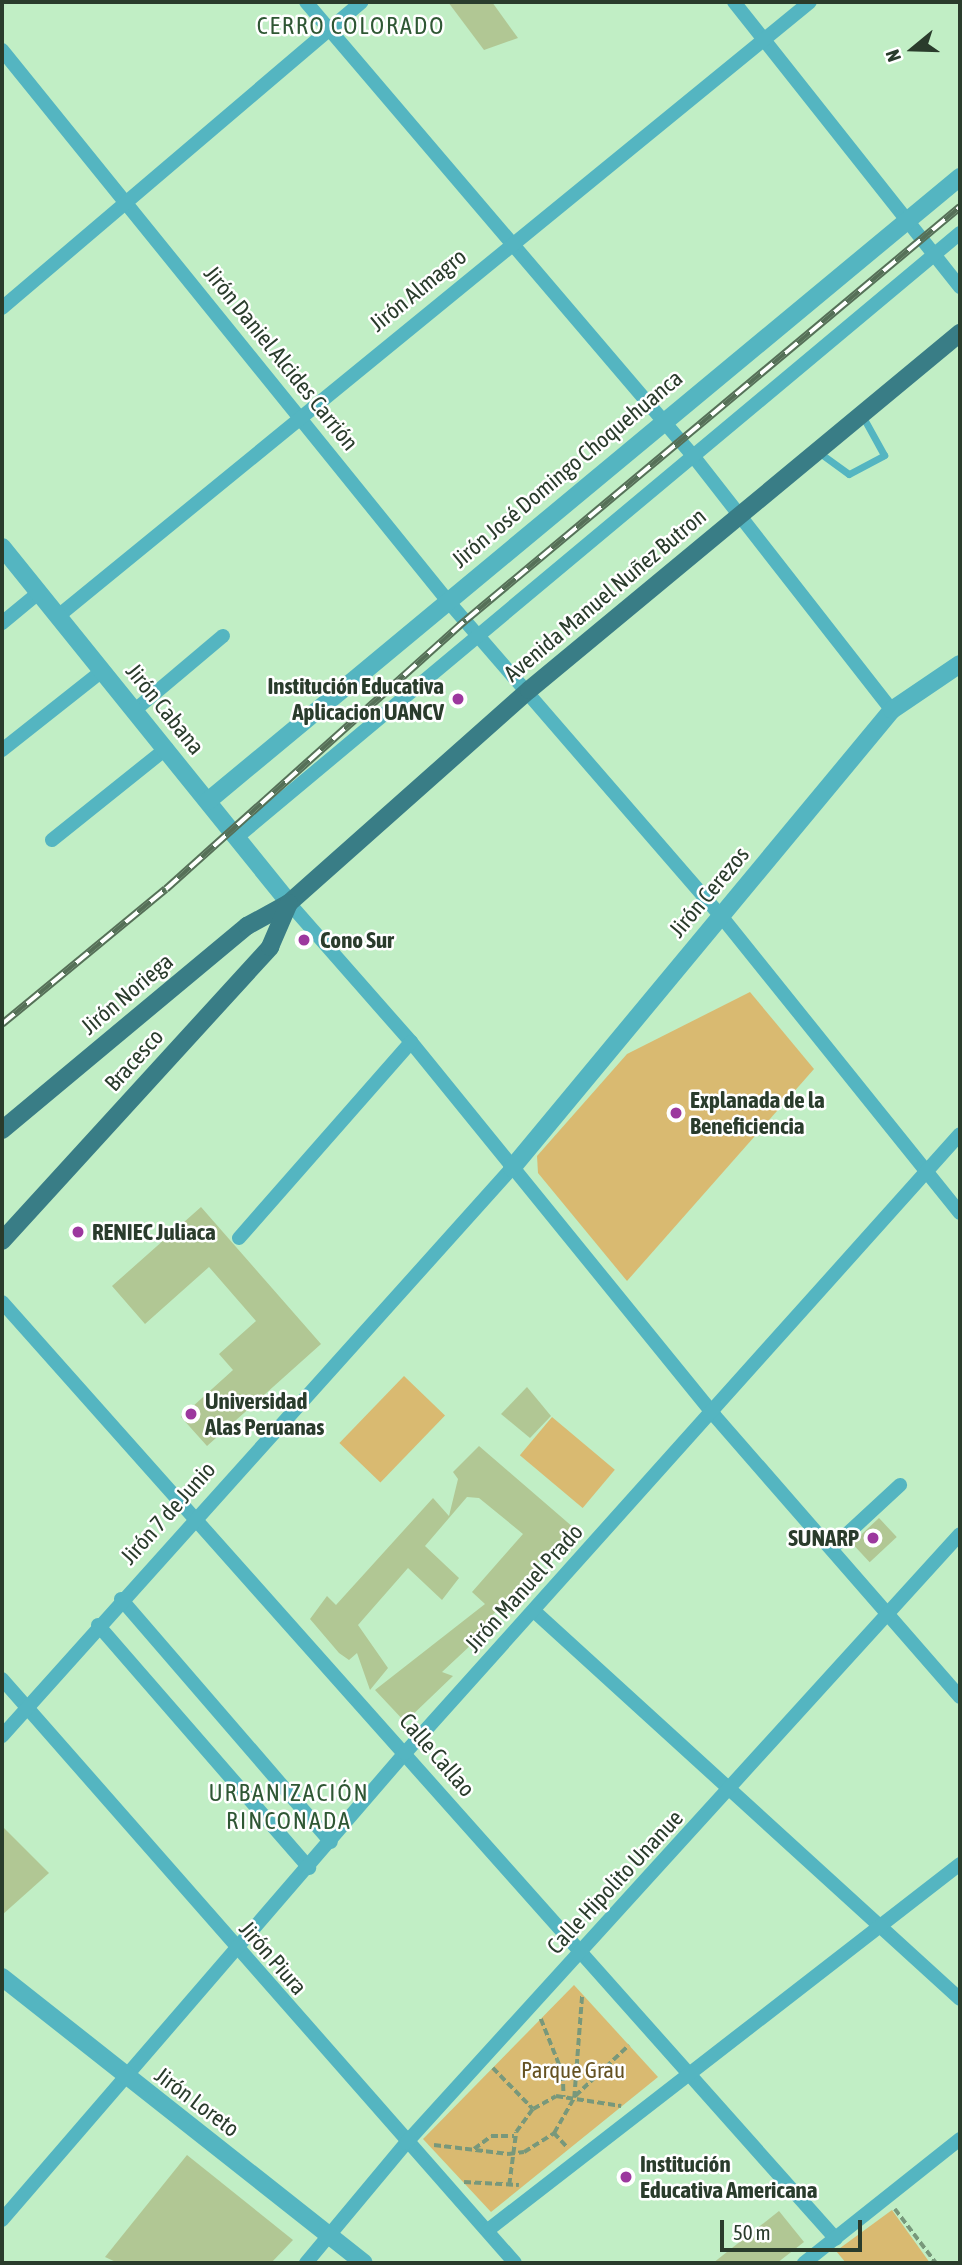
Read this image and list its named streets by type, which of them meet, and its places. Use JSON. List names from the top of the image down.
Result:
{
  "streets": {
    "main road": ["Avenida Manuel Nuñez Butron", "Jirón Noriega", "Bracesco"],
    "street": [
      "Jirón Almagro",
      "Jirón Daniel Alcides Carrión",
      "Jirón José Domingo Choquehuanca",
      "Jirón Cabana",
      "Jirón Cerezos",
      "Jirón 7 de Junio",
      "Jirón Manuel Prado",
      "Calle Callao",
      "Calle Hipolito Unanue",
      "Jirón Piura",
      "Jirón Loreto"
    ]
  },
  "crossings": [
    ["Jirón Almagro", "Jirón Daniel Alcides Carrión"],
    ["Jirón Almagro", "Jirón Cabana"],
    ["Jirón Daniel Alcides Carrión", "Jirón José Domingo Choquehuanca"],
    ["Jirón Daniel Alcides Carrión", "Avenida Manuel Nuñez Butron"],
    ["Jirón Daniel Alcides Carrión", "Jirón Cerezos"],
    ["Jirón Daniel Alcides Carrión", "Jirón Manuel Prado"],
    ["Jirón José Domingo Choquehuanca", "Jirón Cabana"],
    ["Avenida Manuel Nuñez Butron", "Jirón Cabana"],
    ["Avenida Manuel Nuñez Butron", "Jirón Noriega"],
    ["Avenida Manuel Nuñez Butron", "Bracesco"],
    ["Jirón Cabana", "Jirón Noriega"],
    ["Jirón Cabana", "Bracesco"],
    ["Jirón Cerezos", "Jirón 7 de Junio"],
    ["Jirón Noriega", "Bracesco"],
    ["Jirón 7 de Junio", "Calle Callao"],
    ["Jirón 7 de Junio", "Jirón Piura"],
    ["Jirón Manuel Prado", "Calle Callao"],
    ["Jirón Manuel Prado", "Jirón Piura"],
    ["Jirón Manuel Prado", "Jirón Loreto"],
    ["Calle Callao", "Calle Hipolito Unanue"],
    ["Calle Hipolito Unanue", "Jirón Piura"],
    ["Calle Hipolito Unanue", "Jirón Loreto"]
  ],
  "districts": ["CERRO COLORADO", "URBANIZACIÓN RINCONADA"],
  "parks": ["Parque Grau"],
  "places": [
    "Institución Educativa Aplicacion UANCV",
    "Cono Sur",
    "Explanada de la Beneficiencia",
    "RENIEC Juliaca",
    "Universidad Alas Peruanas",
    "SUNARP",
    "Institución Educativa Americana"
  ],
  "scale_bar": "50 m",
  "north": "left"
}
